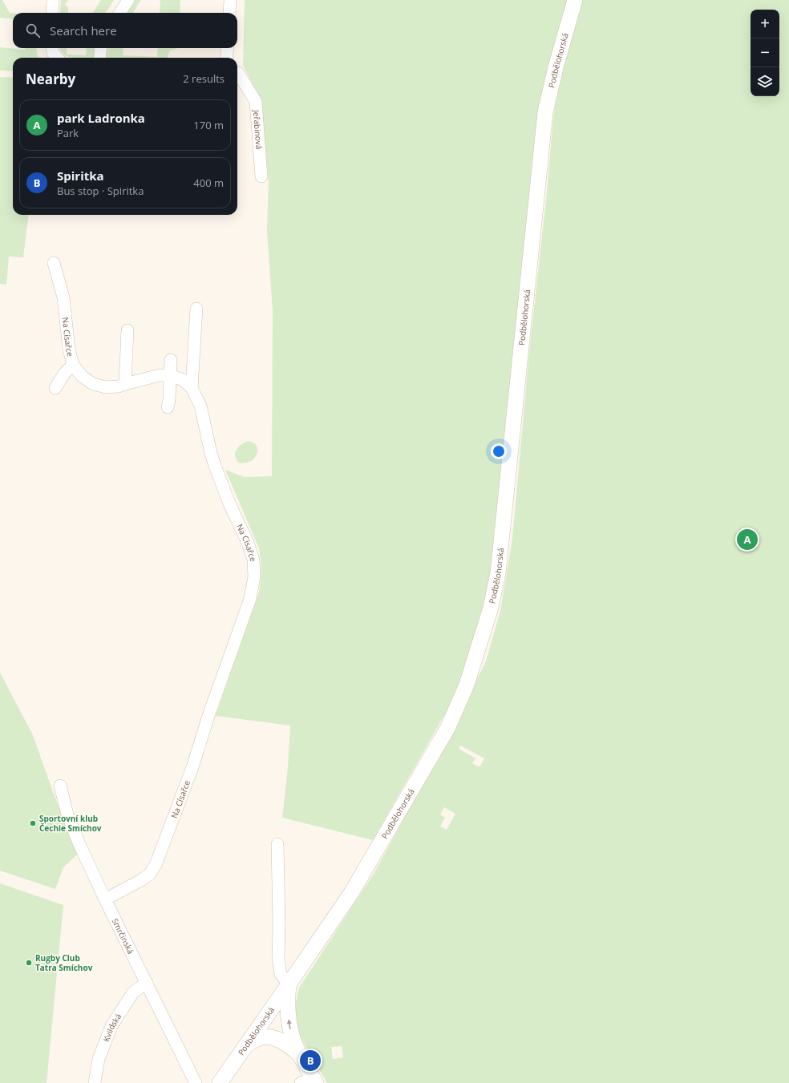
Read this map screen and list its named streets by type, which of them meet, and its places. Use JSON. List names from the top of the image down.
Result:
{
  "streets": {
    "street": [
      "Podbělohorská",
      "Jeřabinová",
      "Na Císařce",
      "Smrčinská",
      "Kvildská"
    ]
  },
  "crossings": [
    ["Na Císařce", "Smrčinská"],
    ["Smrčinská", "Kvildská"]
  ],
  "places": ["Sportovní klub Čechie Smíchov", "Rugby Club Tatra Smíchov"],
  "page": {
    "map_buttons": ["+", "−"],
    "search": "Search here",
    "heading": ["Nearby", "2 results"],
    "list": [
      {
        "mark": "A",
        "name": "park Ladronka",
        "note": "Park",
        "value": "170 m"
      },
      {
        "mark": "B",
        "name": "Spiritka",
        "note": "Bus stop · Spiritka",
        "value": "400 m"
      }
    ],
    "pins": ["A", "B"]
  }
}
